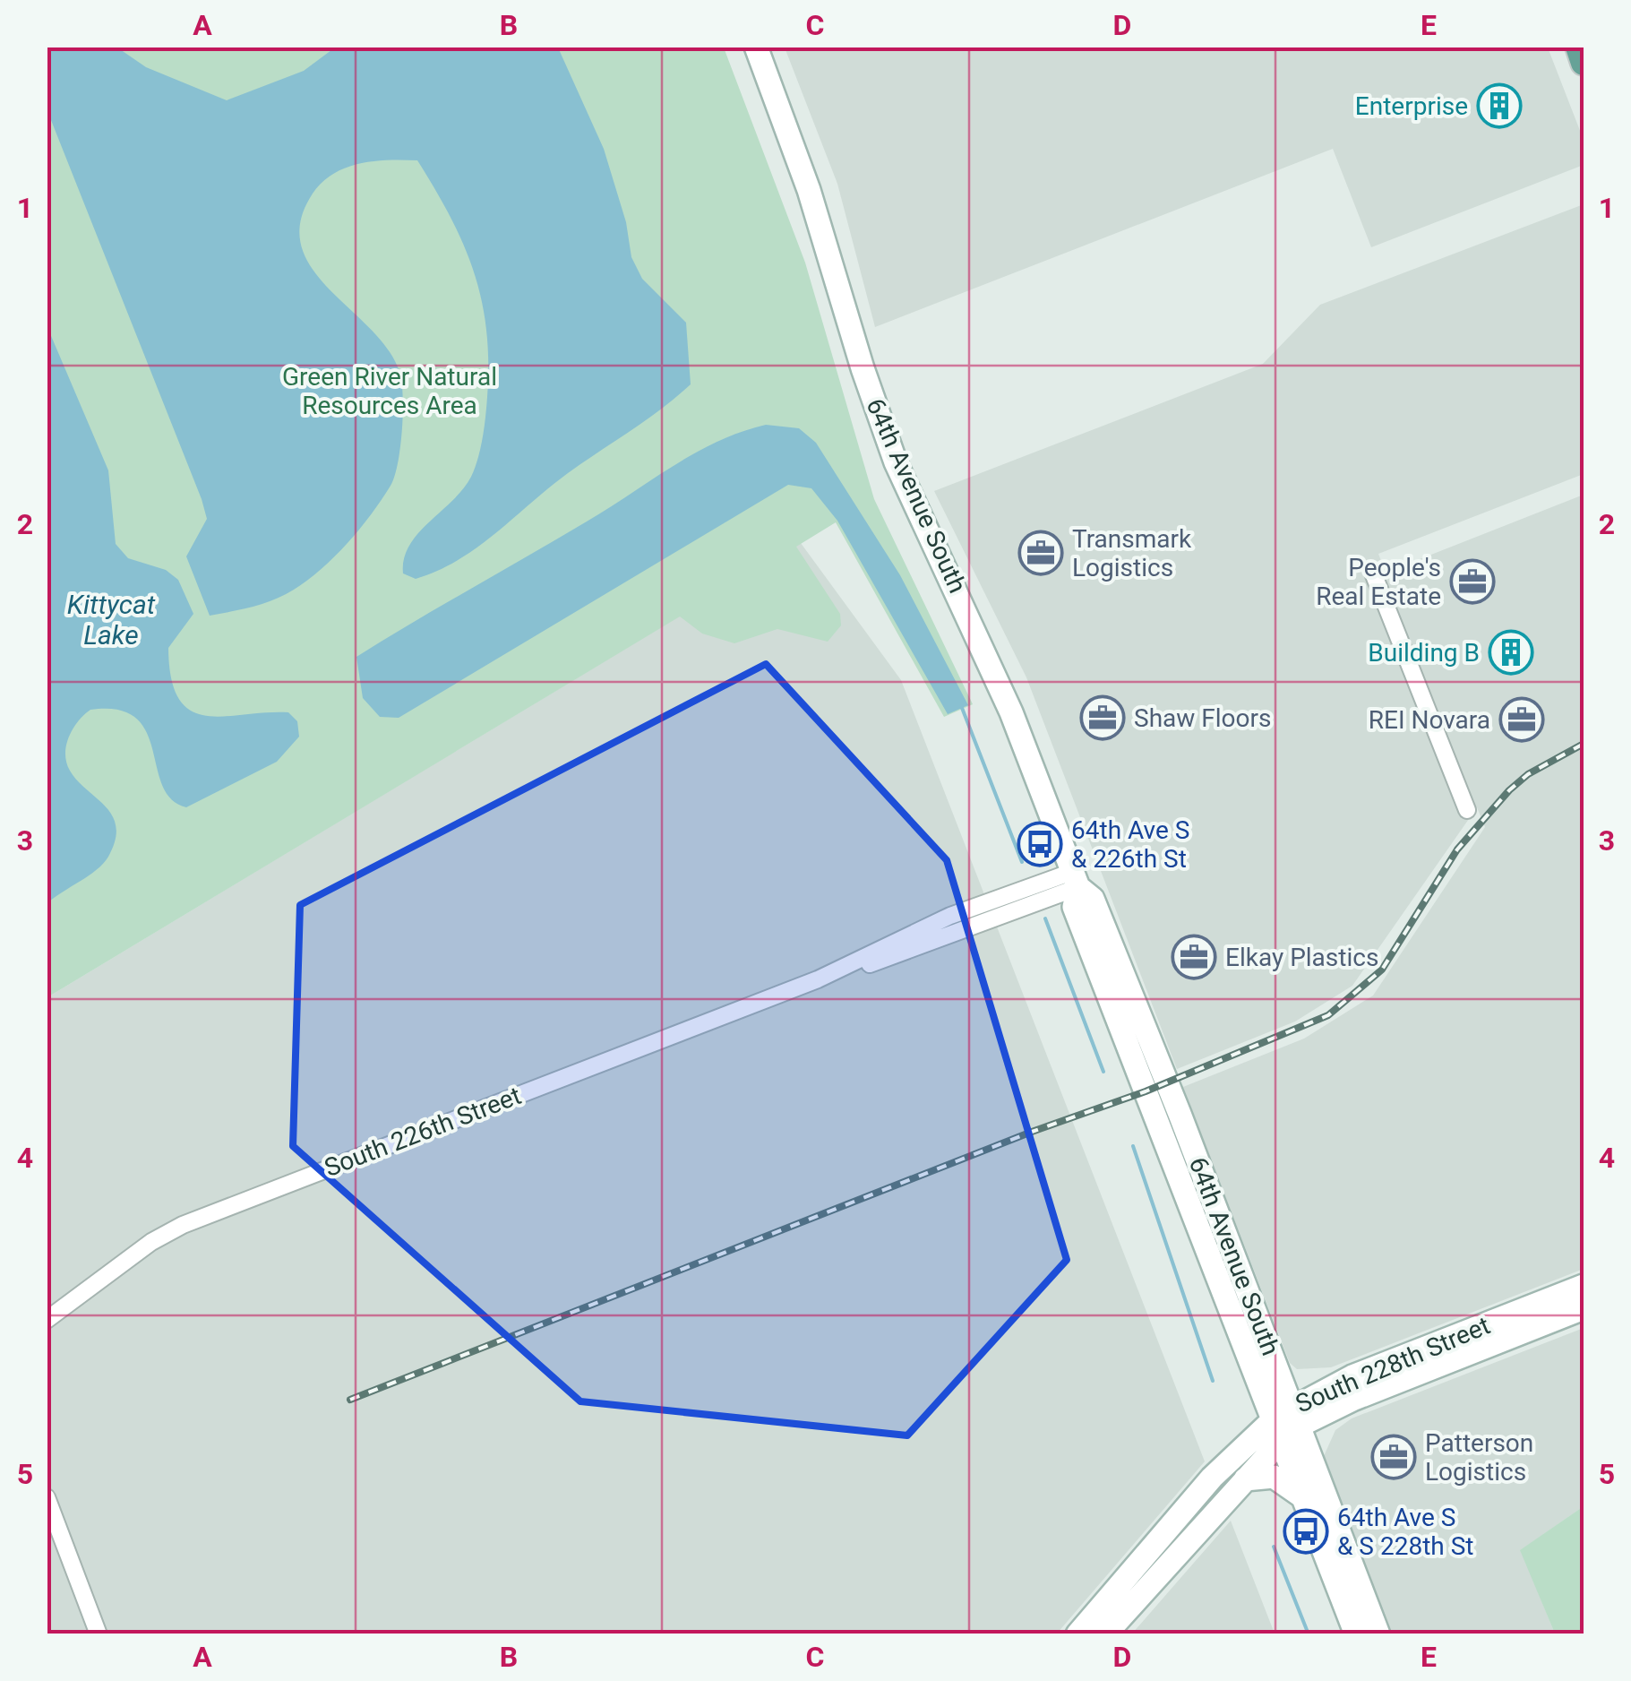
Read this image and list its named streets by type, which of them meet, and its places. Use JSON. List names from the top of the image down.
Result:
{
  "streets": {
    "street": ["64th Avenue South", "South 226th Street", "South 228th Street"]
  },
  "crossings": [
    ["64th Avenue South", "South 226th Street"],
    ["64th Avenue South", "South 228th Street"]
  ],
  "water": ["Kittycat Lake"],
  "parks": ["Green River Natural Resources Area"],
  "places": {
    "building": ["Enterprise", "Building B"],
    "office": [
      "Transmark Logistics",
      "People's Real Estate",
      "Shaw Floors",
      "REI Novara",
      "Elkay Plastics",
      "Patterson Logistics"
    ],
    "bus stop": ["64th Ave S & 226th St", "64th Ave S & S 228th St"]
  },
  "grid": {
    "columns": [
      "A",
      "B",
      "C",
      "D",
      "E"
    ],
    "rows": [
      "1",
      "2",
      "3",
      "4",
      "5"
    ]
  }
}
